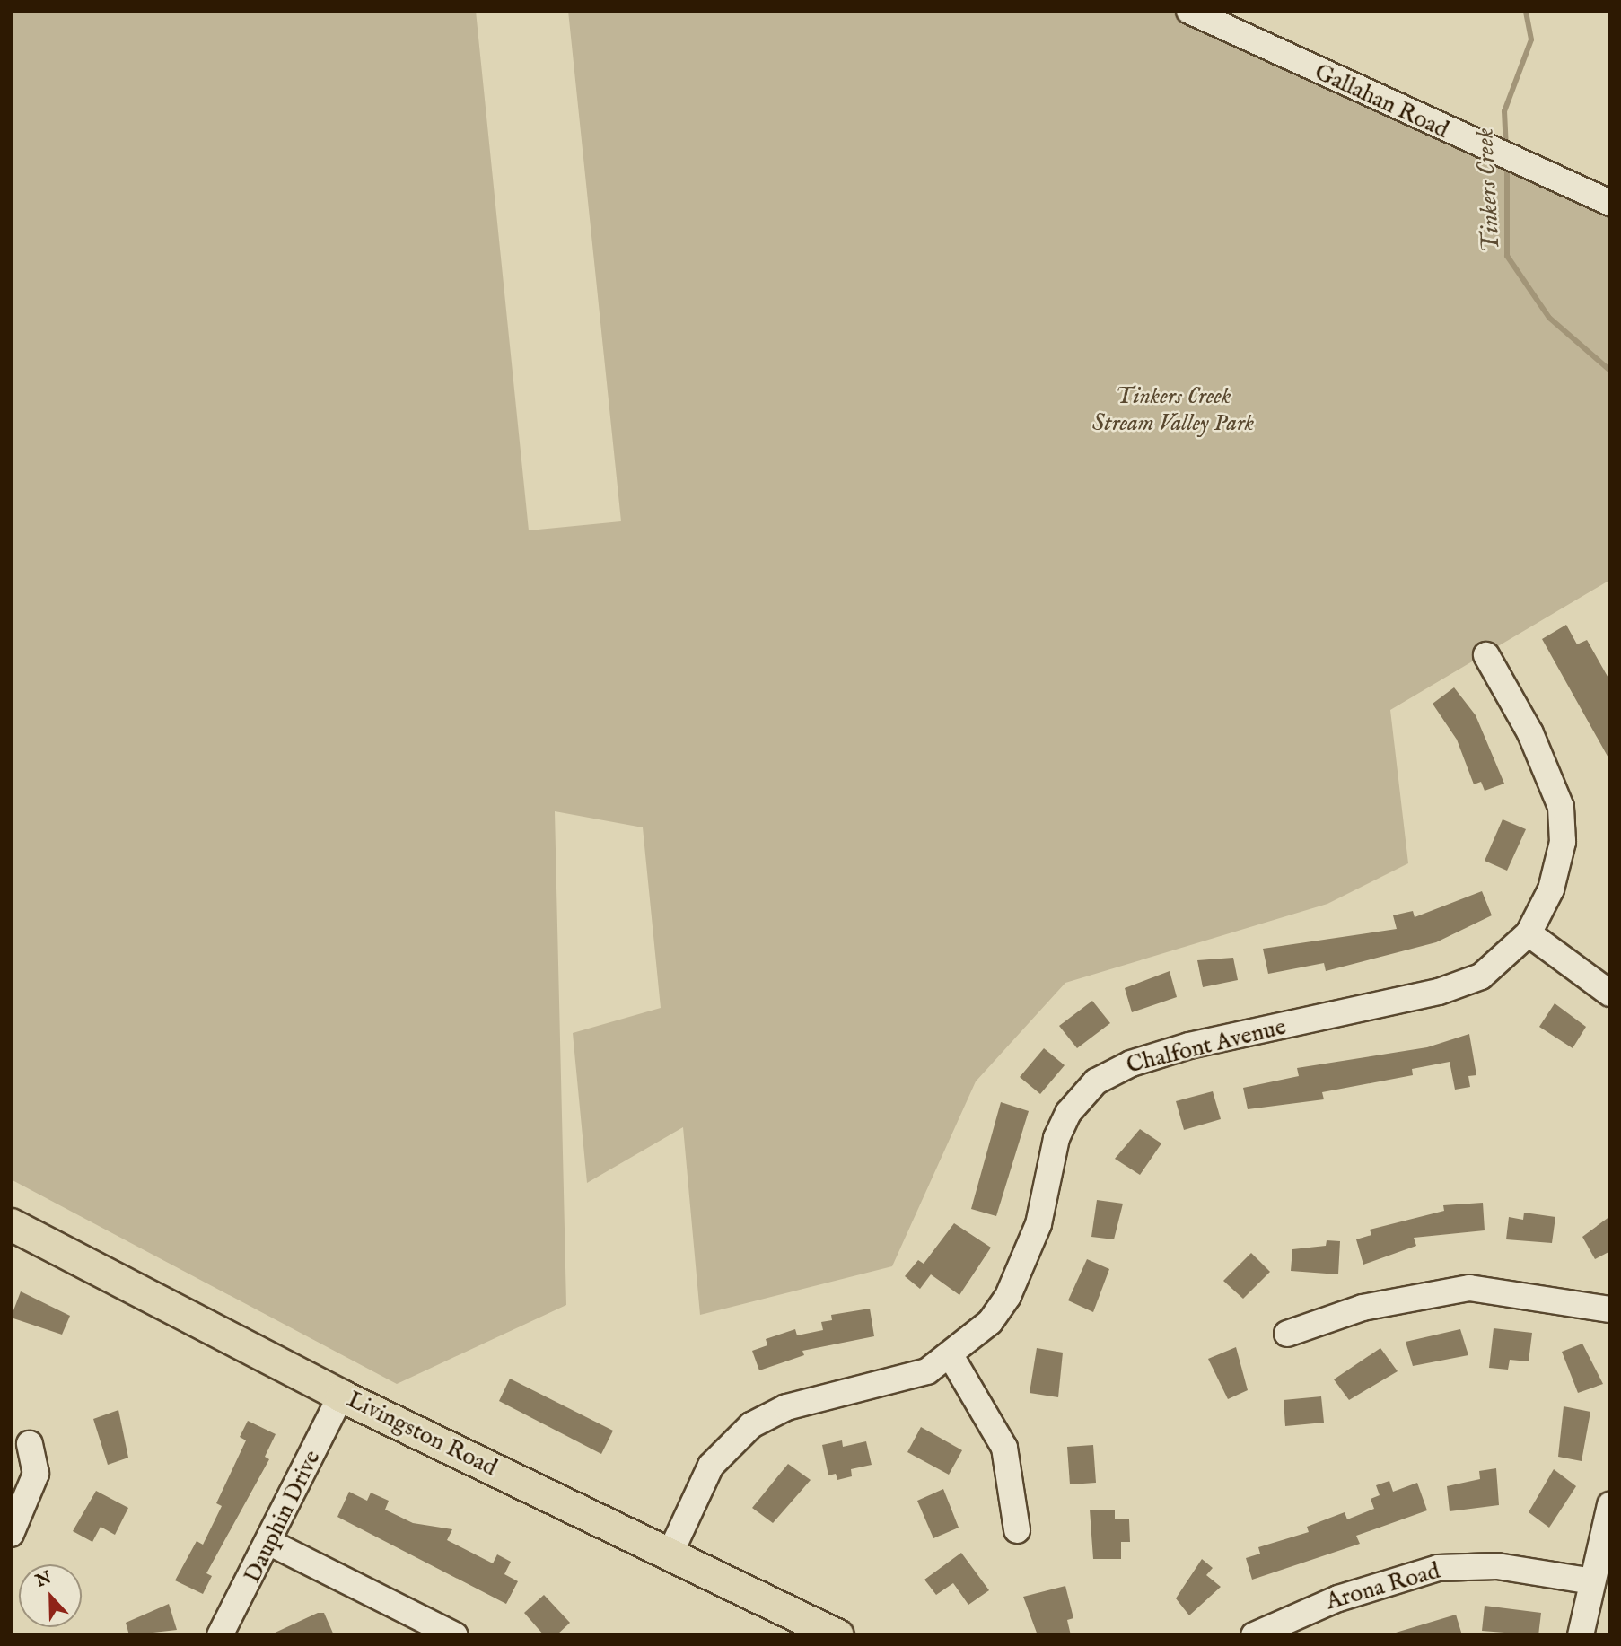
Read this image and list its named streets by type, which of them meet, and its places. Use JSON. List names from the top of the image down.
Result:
{
  "streets": {
    "main road": ["Livingston Road"],
    "street": [
      "Gallahan Road",
      "Chalfont Avenue",
      "Dauphin Drive",
      "Arona Road"
    ]
  },
  "crossings": [
    ["Chalfont Avenue", "Livingston Road"],
    ["Livingston Road", "Dauphin Drive"]
  ],
  "water": ["Tinkers Creek"],
  "parks": ["Tinkers Creek Stream Valley Park"],
  "north": "top"
}
